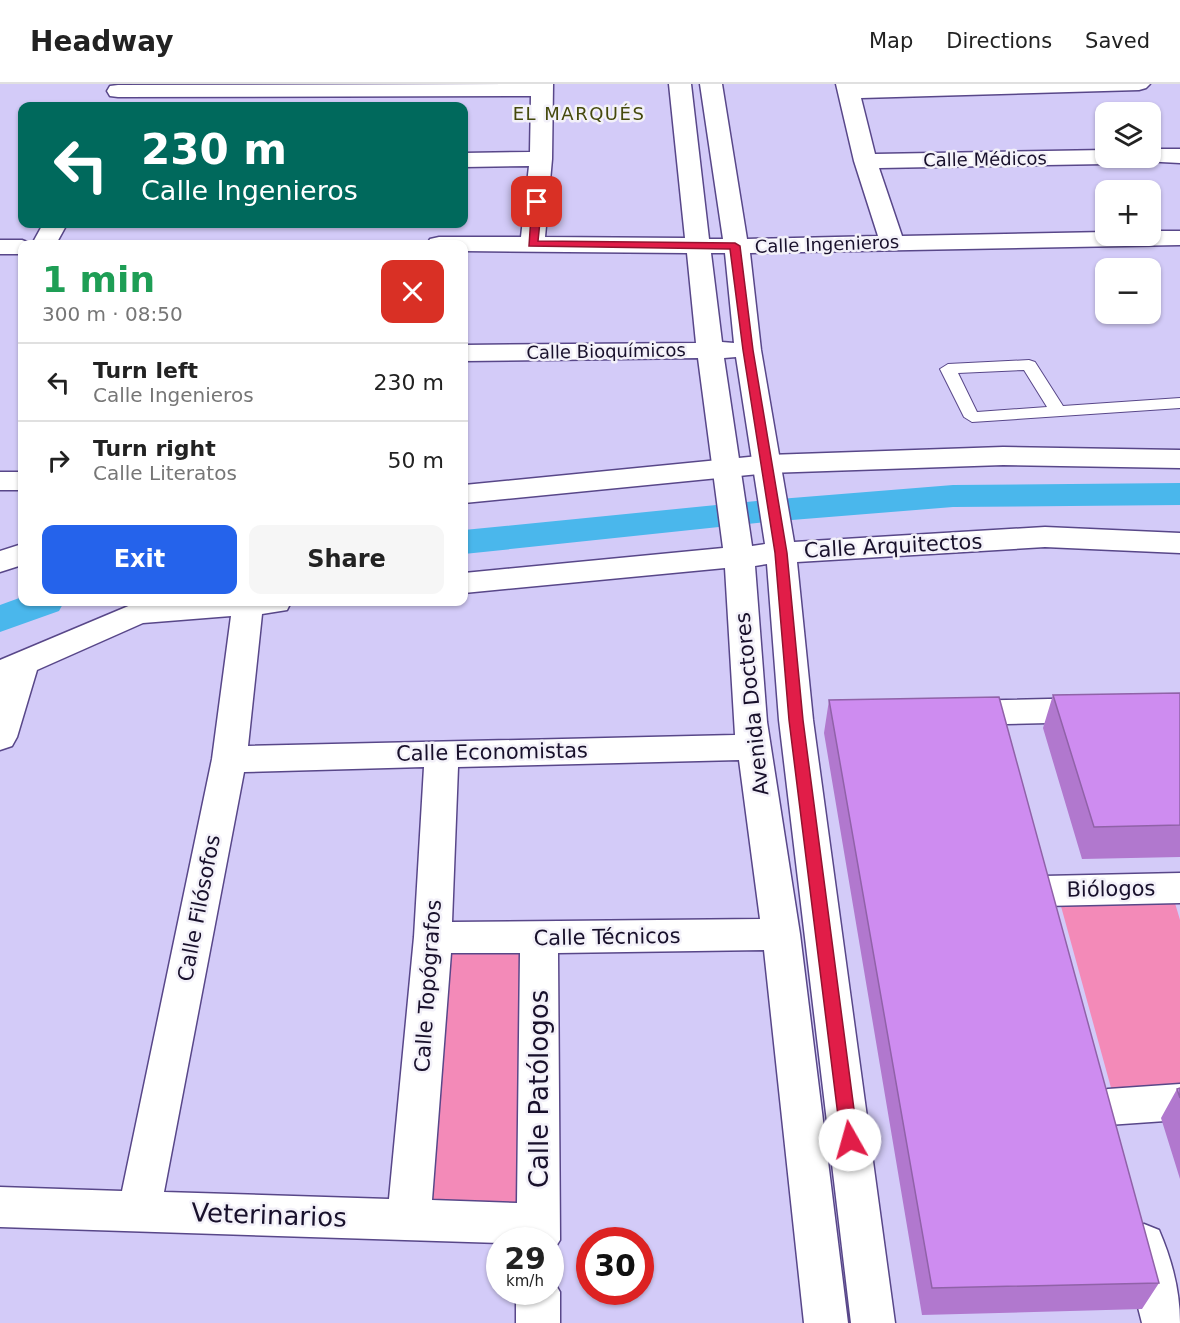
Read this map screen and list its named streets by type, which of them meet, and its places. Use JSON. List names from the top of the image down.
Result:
{
  "streets": {
    "street": [
      "Calle Médicos",
      "Calle Ingenieros",
      "Calle Bioquímicos",
      "Calle Arquitectos",
      "Avenida Doctores",
      "Calle Economistas",
      "Biólogos",
      "Calle Filósofos",
      "Calle Técnicos",
      "Calle Topógrafos",
      "Calle Patólogos",
      "Veterinarios"
    ]
  },
  "crossings": [
    ["Calle Ingenieros", "Avenida Doctores"],
    ["Calle Bioquímicos", "Avenida Doctores"],
    ["Calle Arquitectos", "Avenida Doctores"],
    ["Avenida Doctores", "Calle Economistas"],
    ["Avenida Doctores", "Calle Técnicos"],
    ["Calle Economistas", "Calle Filósofos"],
    ["Calle Economistas", "Calle Topógrafos"],
    ["Calle Filósofos", "Veterinarios"],
    ["Calle Técnicos", "Calle Topógrafos"],
    ["Calle Técnicos", "Calle Patólogos"],
    ["Calle Topógrafos", "Veterinarios"]
  ],
  "districts": ["EL MARQUÉS"],
  "page": {
    "header": "Headway",
    "nav": ["Map", "Directions", "Saved"],
    "map_buttons": ["+", "−"],
    "turn": ["230 m", "Calle Ingenieros"],
    "heading": ["1 min", "300 m · 08:50"],
    "list": [
      {
        "name": "Turn left",
        "note": "Calle Ingenieros",
        "value": "230 m"
      },
      {
        "name": "Turn right",
        "note": "Calle Literatos",
        "value": "50 m"
      }
    ],
    "buttons": ["Exit", "Share"],
    "speed": "29 km/h",
    "limit": "30"
  }
}
